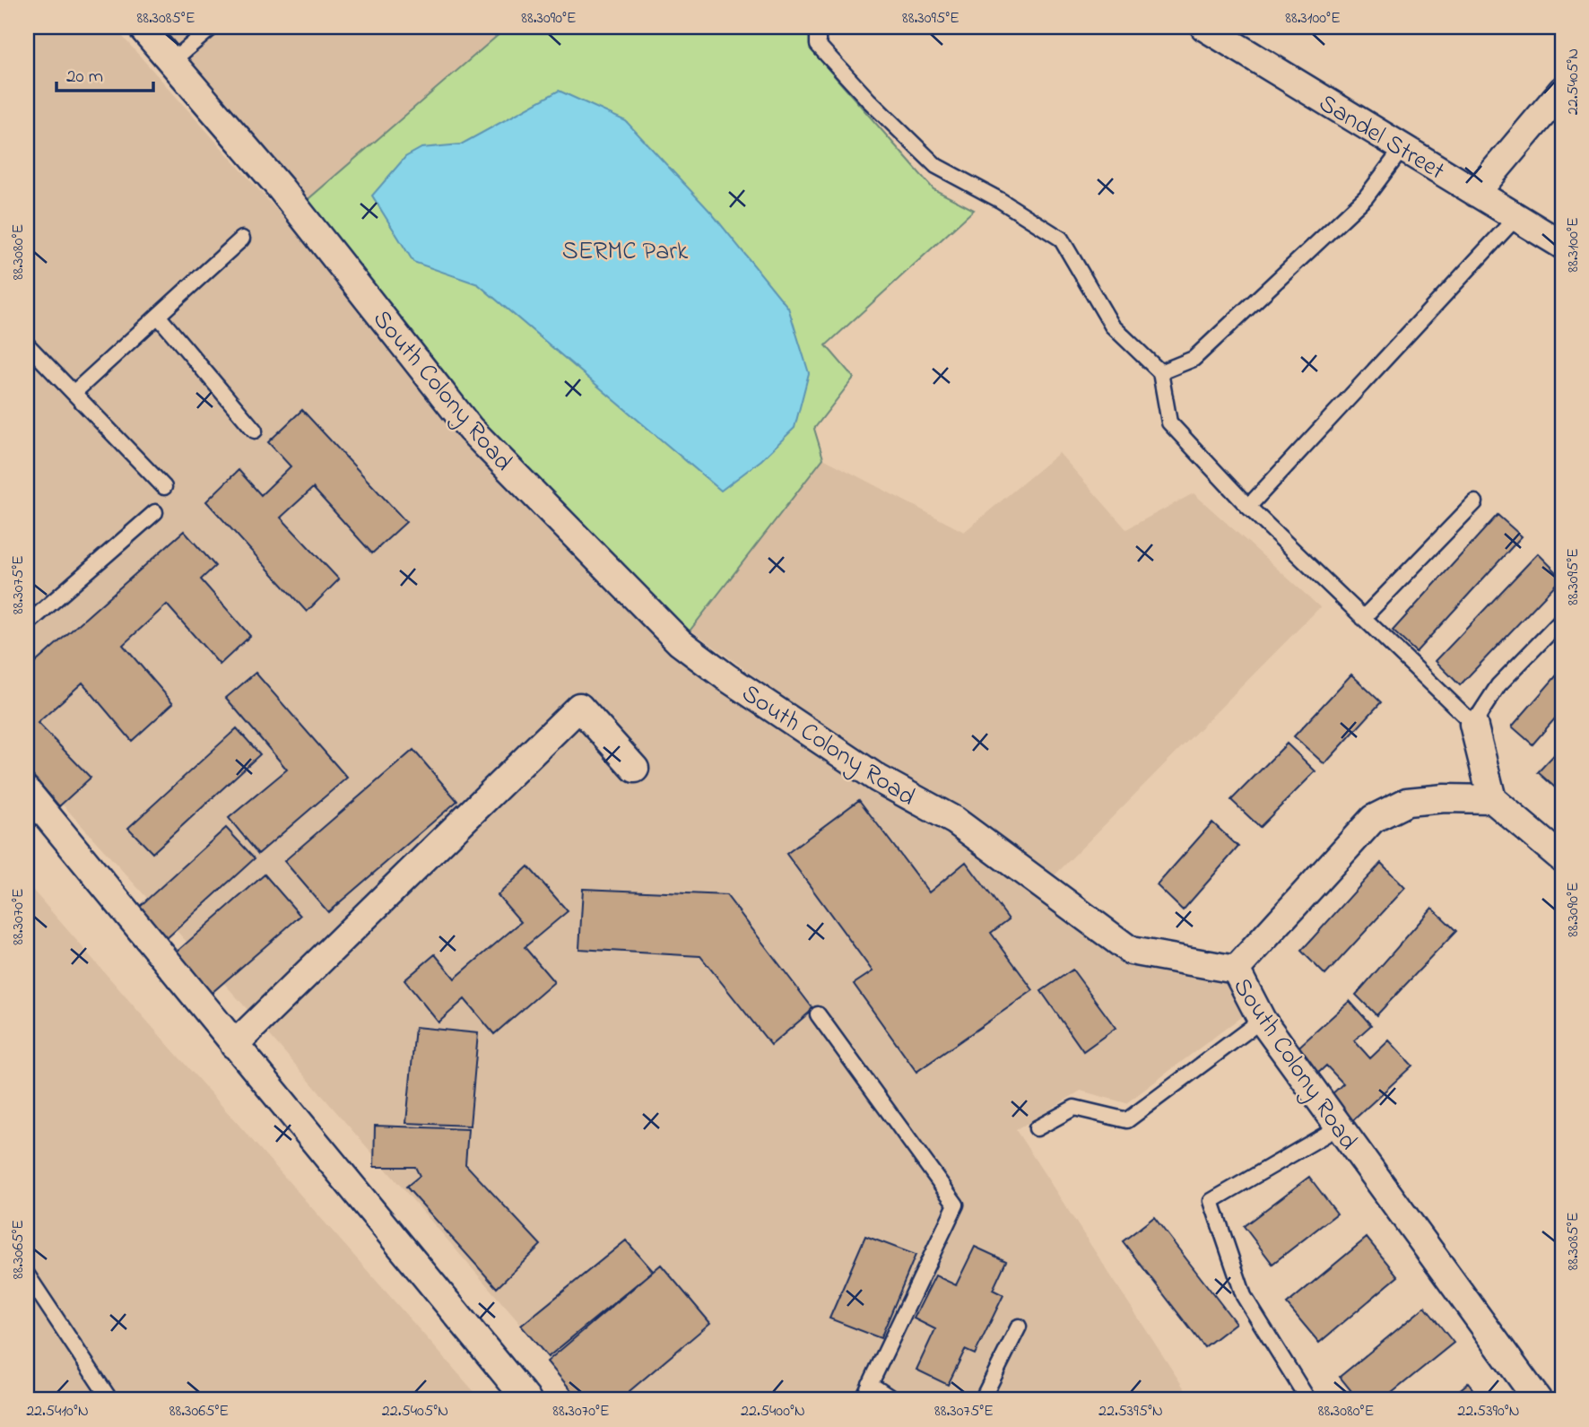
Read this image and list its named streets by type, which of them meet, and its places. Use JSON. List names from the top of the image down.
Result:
{
  "streets": {
    "street": ["Sandel Street", "South Colony Road"]
  },
  "parks": ["SERMC Park"],
  "scale_bar": "20 m",
  "coordinates": [
    "88.3085°E",
    "88.3090°E",
    "88.3095°E",
    "88.3100°E",
    "22.5405°N",
    "88.3080°E",
    "88.3075°E",
    "88.3070°E",
    "88.3065°E",
    "22.5410°N",
    "22.5400°N",
    "22.5395°N",
    "22.5390°N"
  ]
}
